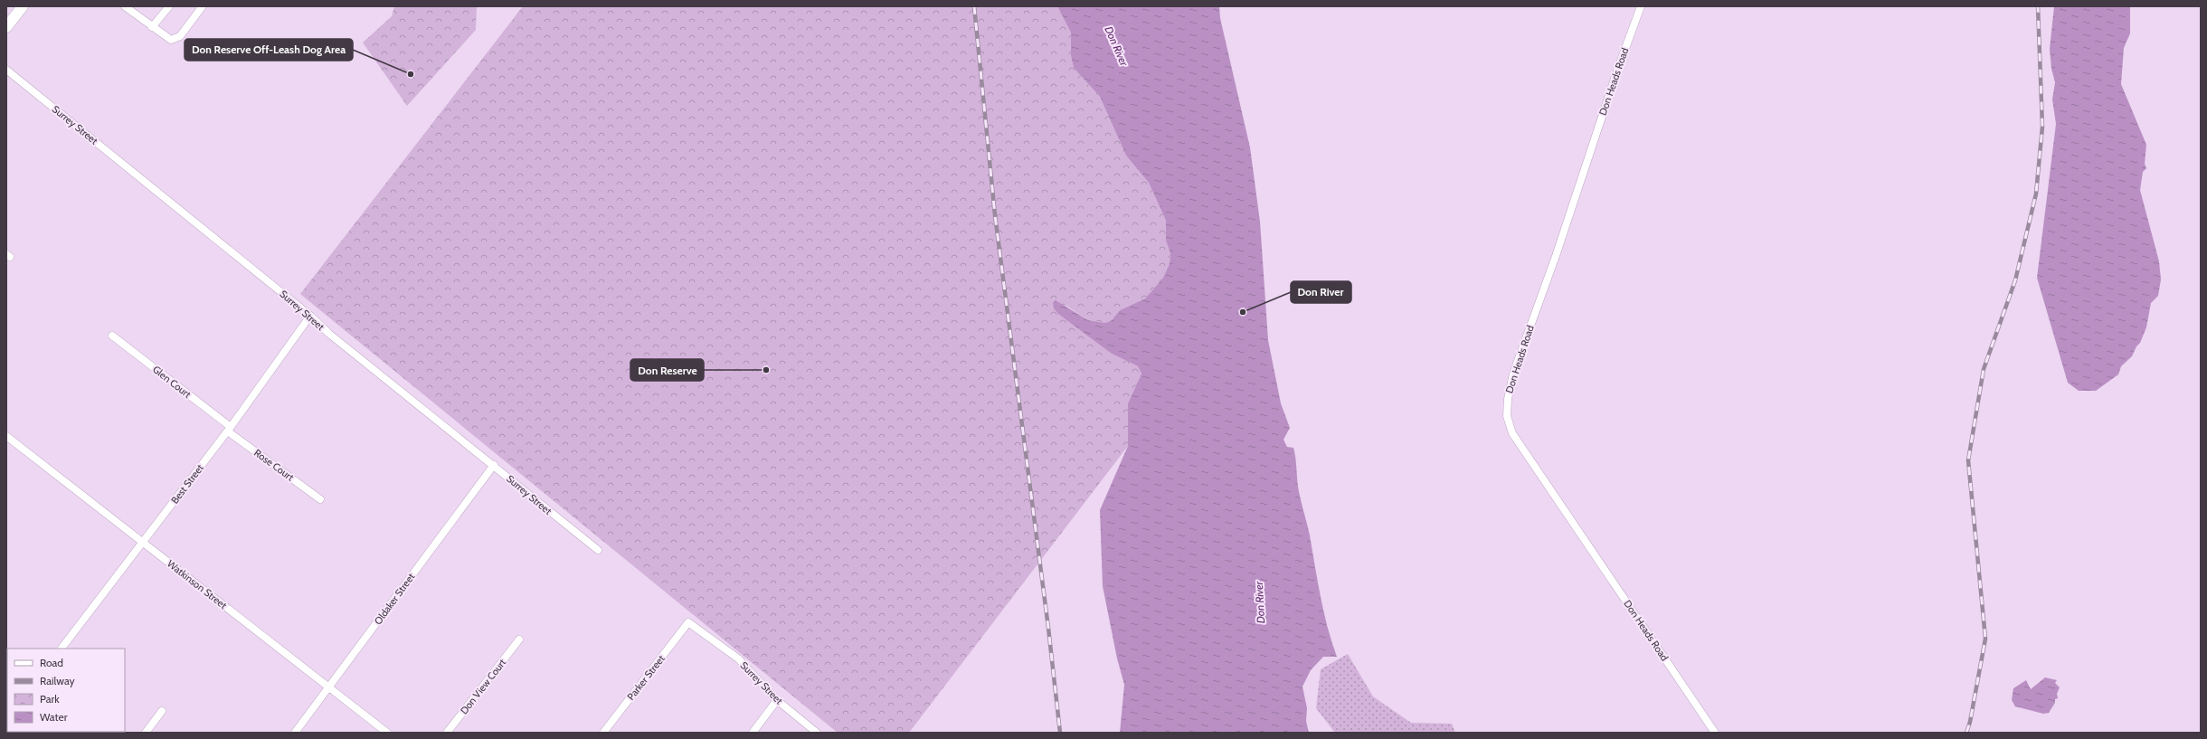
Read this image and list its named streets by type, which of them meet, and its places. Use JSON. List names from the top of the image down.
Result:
{
  "streets": {
    "street": [
      "Don Heads Road",
      "Surrey Street",
      "Glen Court",
      "Rose Court",
      "Best Street",
      "Watkinson Street",
      "Oldaker Street",
      "Parker Street",
      "Don View Court"
    ]
  },
  "crossings": [
    ["Surrey Street", "Best Street"],
    ["Surrey Street", "Oldaker Street"],
    ["Surrey Street", "Parker Street"],
    ["Glen Court", "Rose Court"],
    ["Glen Court", "Best Street"],
    ["Rose Court", "Best Street"],
    ["Best Street", "Watkinson Street"],
    ["Watkinson Street", "Oldaker Street"]
  ],
  "water": ["Don River"],
  "places": ["Don Reserve Off-Leash Dog Area", "Don River", "Don Reserve"],
  "legend": [
    "Road",
    "Railway",
    "Park",
    "Water"
  ]
}
